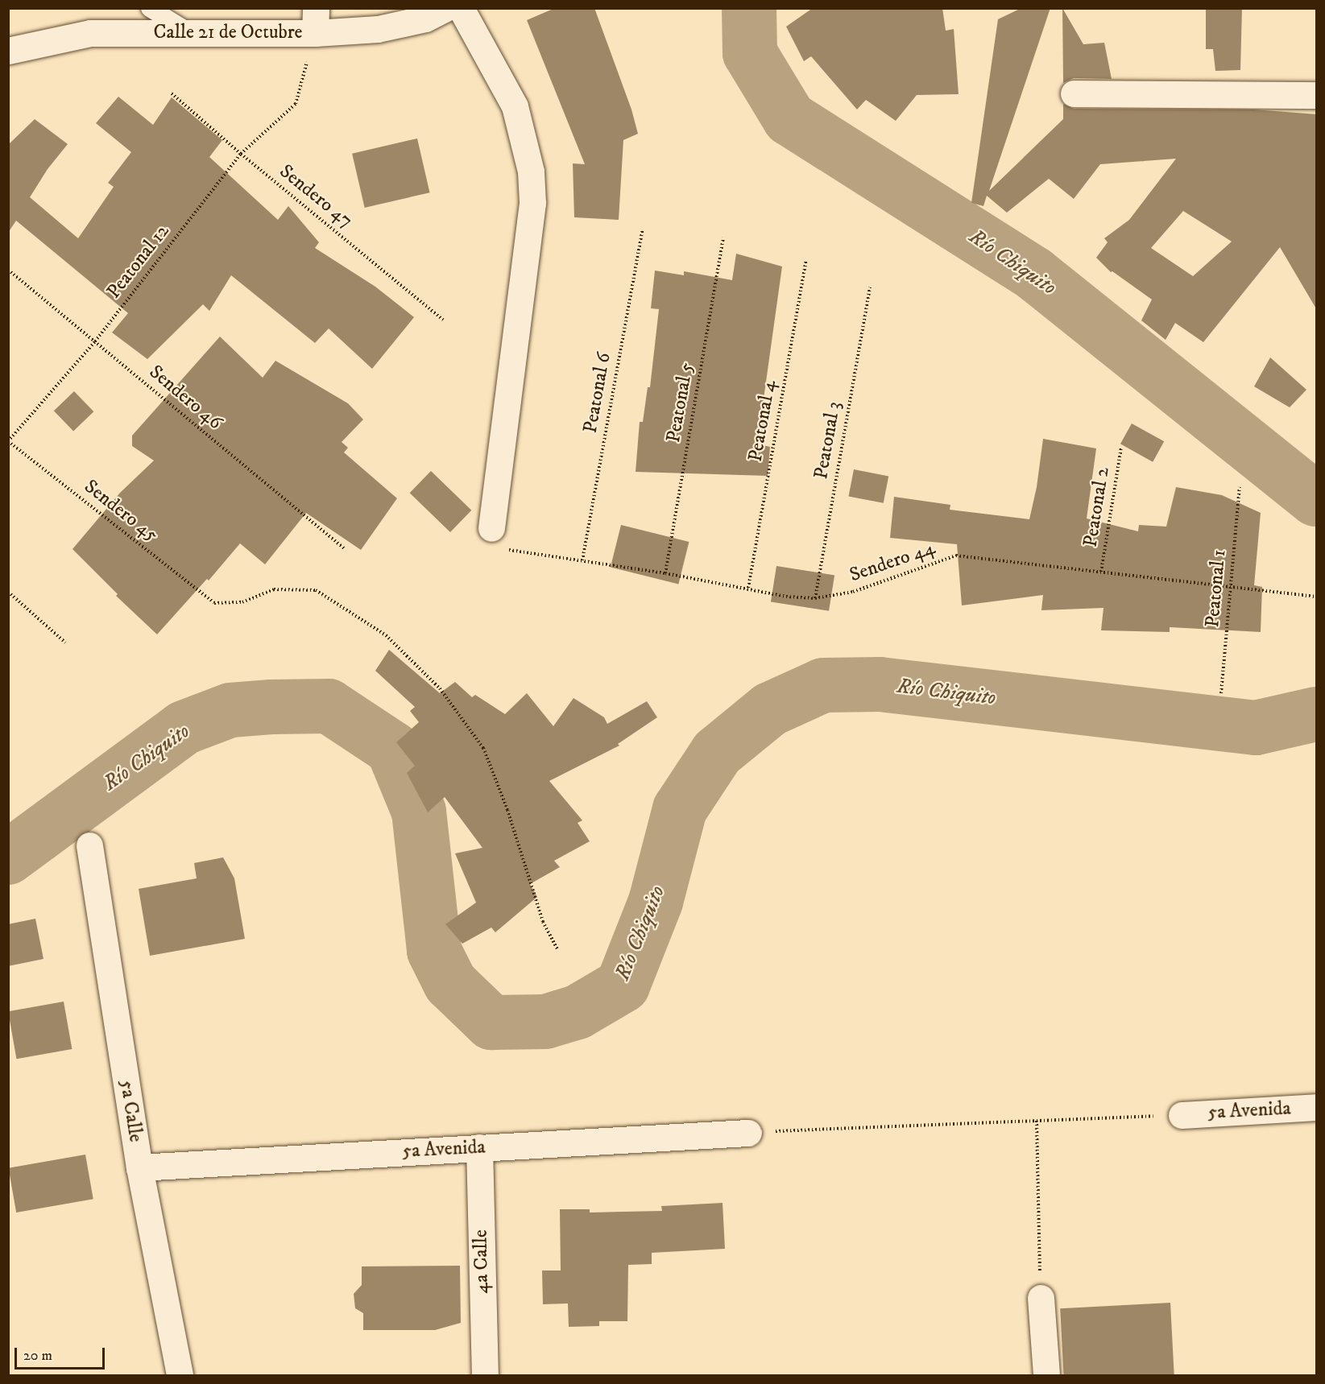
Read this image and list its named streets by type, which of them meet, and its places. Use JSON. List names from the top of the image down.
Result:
{
  "streets": {
    "street": [
      "Calle 21 de Octubre",
      "5a Calle",
      "5a Avenida",
      "4a Calle"
    ],
    "path": [
      "Sendero 47",
      "Peatonal 12",
      "Peatonal 6",
      "Sendero 46",
      "Peatonal 5",
      "Peatonal 4",
      "Peatonal 3",
      "Peatonal 2",
      "Sendero 45",
      "Sendero 44",
      "Peatonal 1"
    ]
  },
  "crossings": [
    ["Calle 21 de Octubre", "Peatonal 12"],
    ["Sendero 47", "Peatonal 12"],
    ["Peatonal 12", "Sendero 46"],
    ["Peatonal 12", "Sendero 45"],
    ["Peatonal 6", "Sendero 44"],
    ["Peatonal 5", "Sendero 44"],
    ["Peatonal 4", "Sendero 44"],
    ["Peatonal 3", "Sendero 44"],
    ["Peatonal 2", "Sendero 44"],
    ["Sendero 44", "Peatonal 1"],
    ["5a Calle", "5a Avenida"],
    ["5a Avenida", "4a Calle"]
  ],
  "water": ["Río Chiquito"],
  "scale_bar": "20 m"
}
